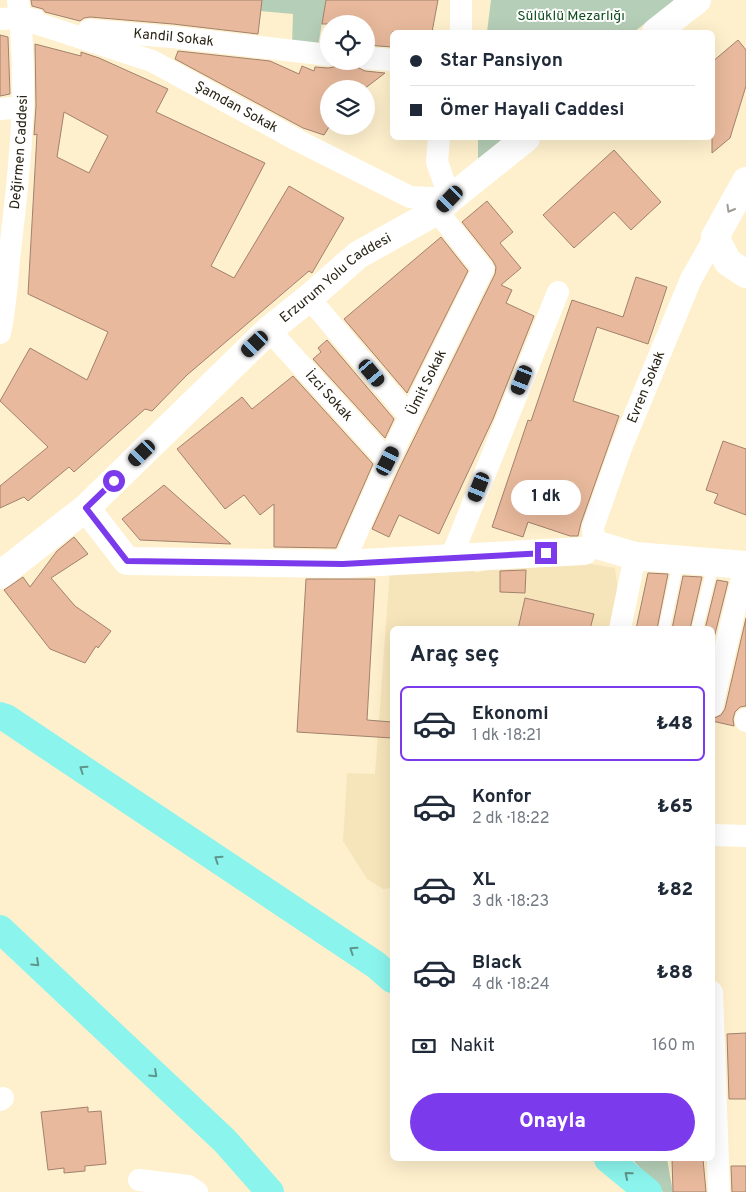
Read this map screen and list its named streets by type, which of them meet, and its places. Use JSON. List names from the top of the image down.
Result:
{
  "streets": {
    "street": [
      "Kandil Sokak",
      "Şamdan Sokak",
      "Değirmen Caddesi",
      "Erzurum Yolu Caddesi",
      "Ümit Sokak",
      "Evren Sokak",
      "İzci Sokak"
    ]
  },
  "crossings": [
    ["Kandil Sokak", "Şamdan Sokak"],
    ["Kandil Sokak", "Değirmen Caddesi"],
    ["Şamdan Sokak", "Değirmen Caddesi"],
    ["Şamdan Sokak", "Erzurum Yolu Caddesi"],
    ["Şamdan Sokak", "Ümit Sokak"],
    ["Erzurum Yolu Caddesi", "Ümit Sokak"],
    ["Erzurum Yolu Caddesi", "İzci Sokak"],
    ["Ümit Sokak", "İzci Sokak"]
  ],
  "parks": ["Sülüklü Mezarlığı"],
  "page": {
    "banner": ["Star Pansiyon", "Ömer Hayali Caddesi"],
    "bubble": "1 dk",
    "heading": "Araç seç",
    "list": [
      {
        "name": "Ekonomi",
        "note": "1 dk · 18:21",
        "value": "₺48"
      },
      {
        "name": "Konfor",
        "note": "2 dk · 18:22",
        "value": "₺65"
      },
      {
        "name": "XL",
        "note": "3 dk · 18:23",
        "value": "₺82"
      },
      {
        "name": "Black",
        "note": "4 dk · 18:24",
        "value": "₺88"
      }
    ],
    "pay": ["Nakit", "160 m"],
    "buttons": "Onayla"
  }
}
